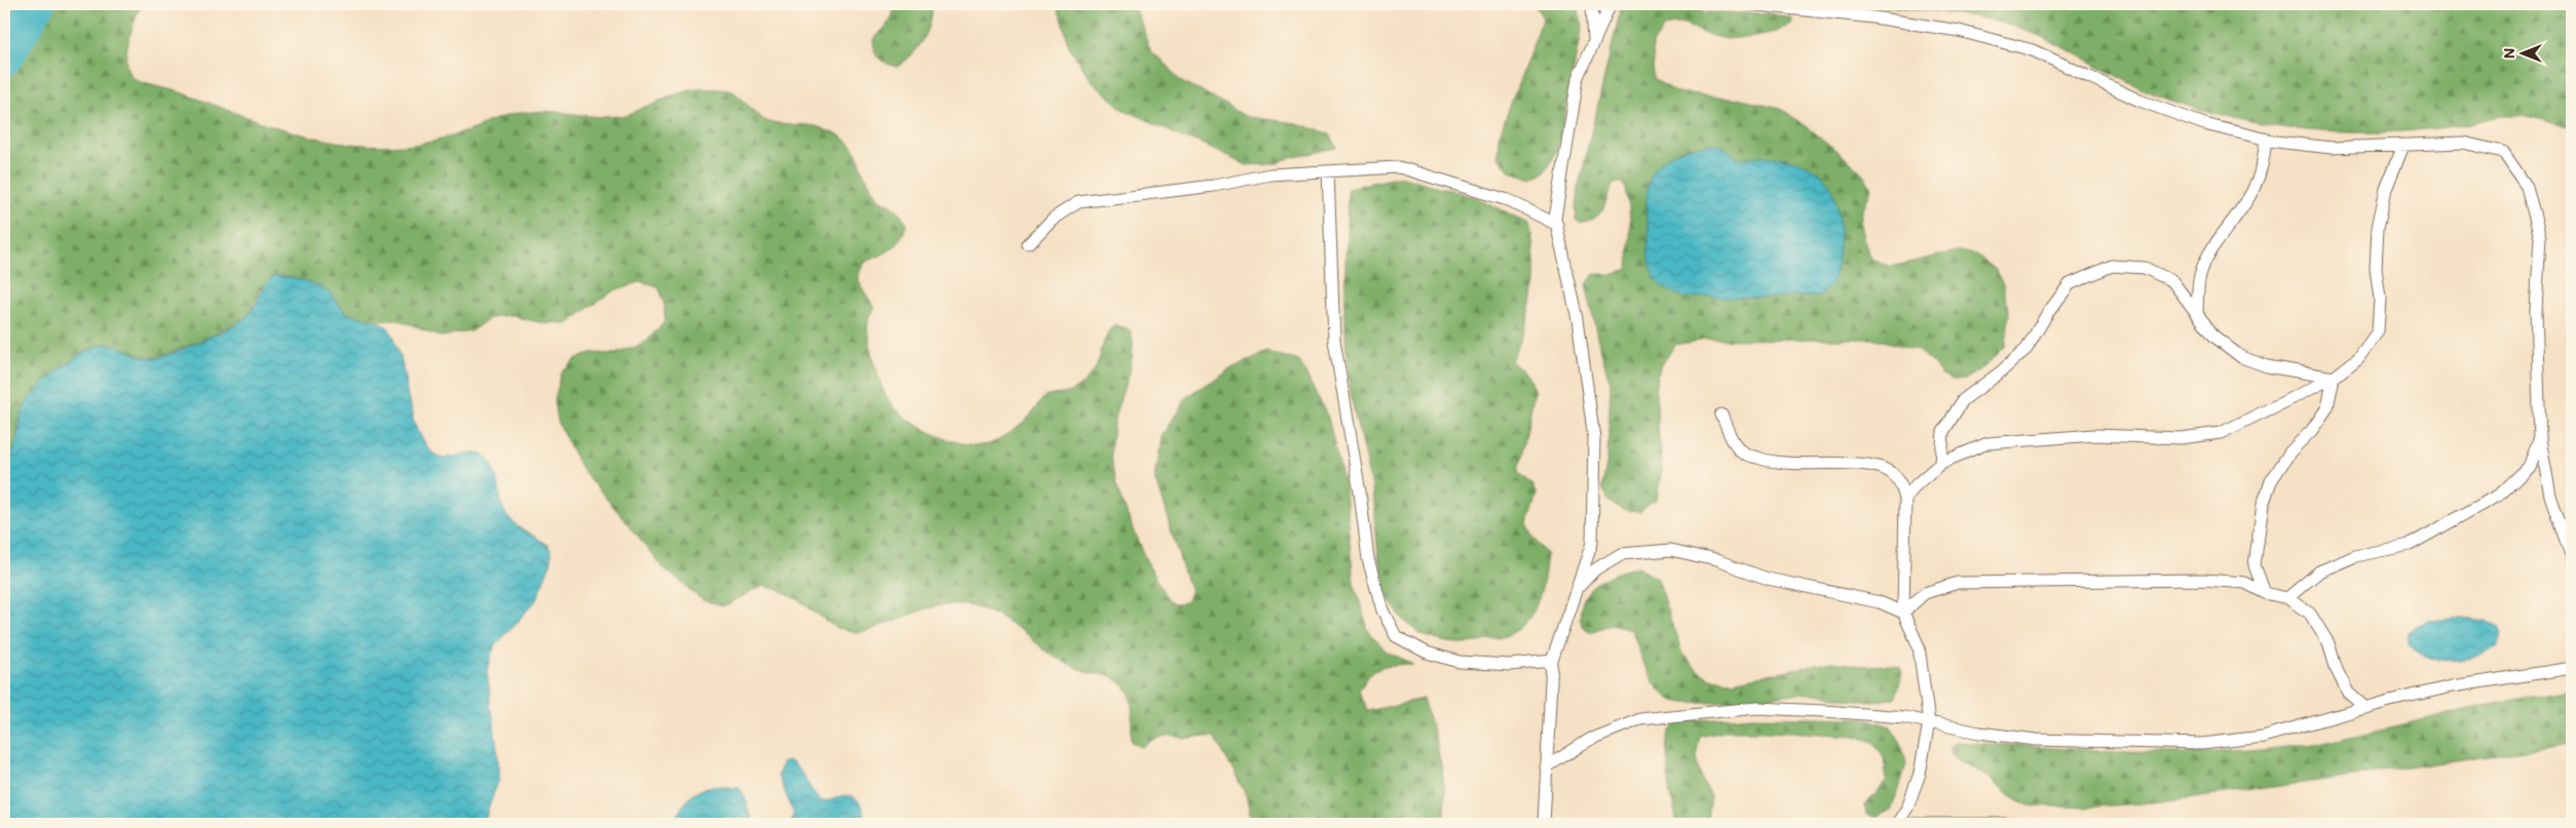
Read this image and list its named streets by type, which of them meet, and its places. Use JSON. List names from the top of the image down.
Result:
{
  "north": "left"
}
